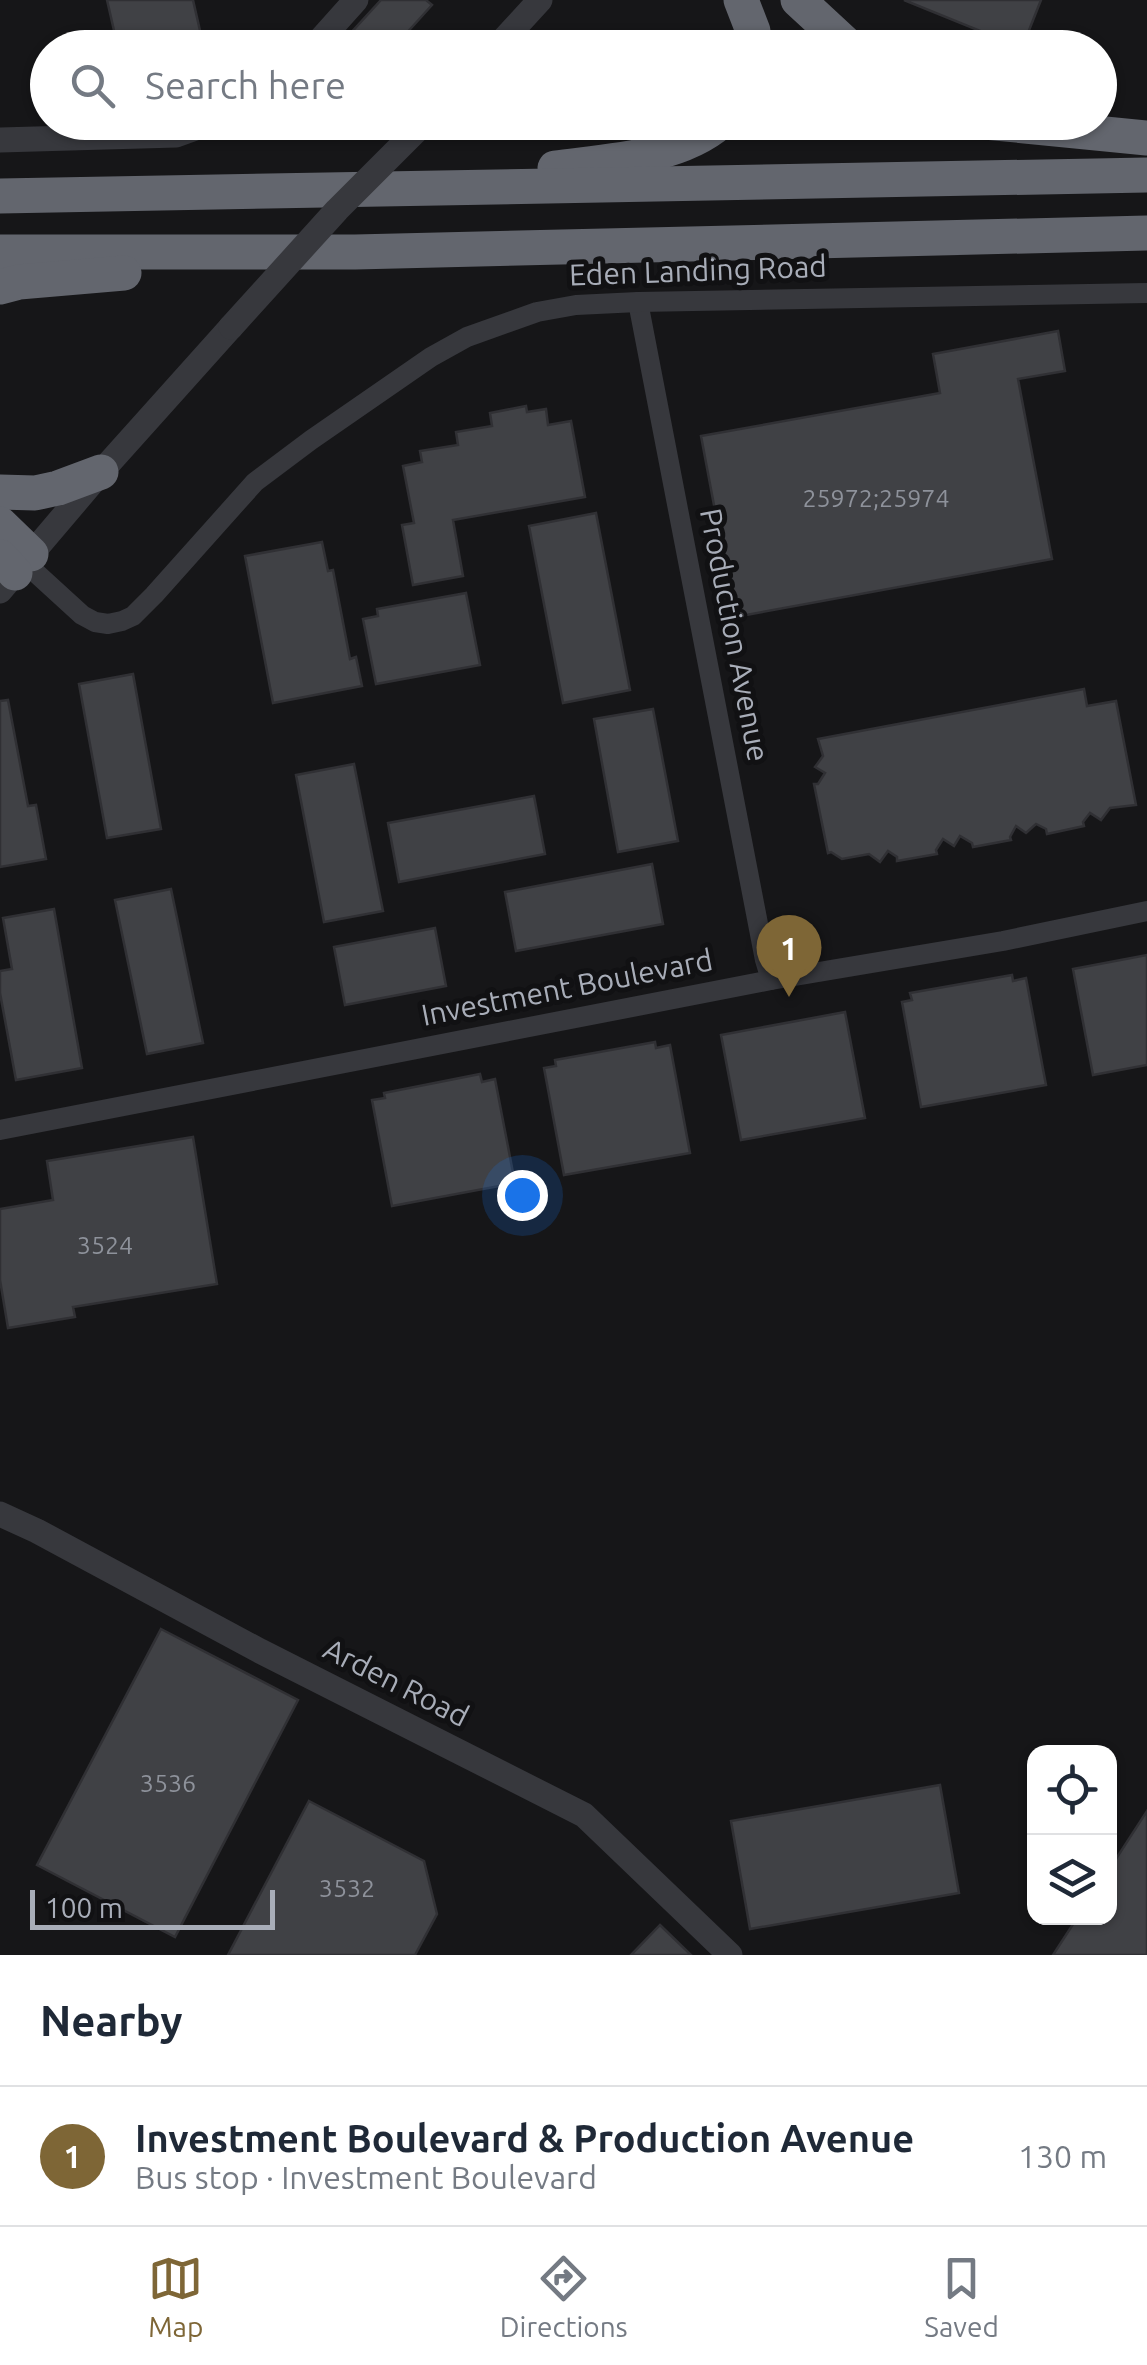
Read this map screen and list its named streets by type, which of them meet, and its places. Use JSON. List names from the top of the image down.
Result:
{
  "streets": {
    "street": [
      "Eden Landing Road",
      "Production Avenue",
      "Investment Boulevard",
      "Arden Road"
    ]
  },
  "crossings": [
    ["Eden Landing Road", "Production Avenue"],
    ["Production Avenue", "Investment Boulevard"]
  ],
  "house_numbers": [
    "25972;25974",
    "3524",
    "3536",
    "3532"
  ],
  "scale_bar": "100 m",
  "page": {
    "search": "Search here",
    "pins": "1",
    "scale": "100 m",
    "heading": "Nearby",
    "list": [
      {
        "mark": "1",
        "name": "Investment Boulevard & Production Avenue",
        "note": "Bus stop · Investment Boulevard",
        "value": "130 m"
      }
    ],
    "nav": ["Map", "Directions", "Saved"]
  }
}
